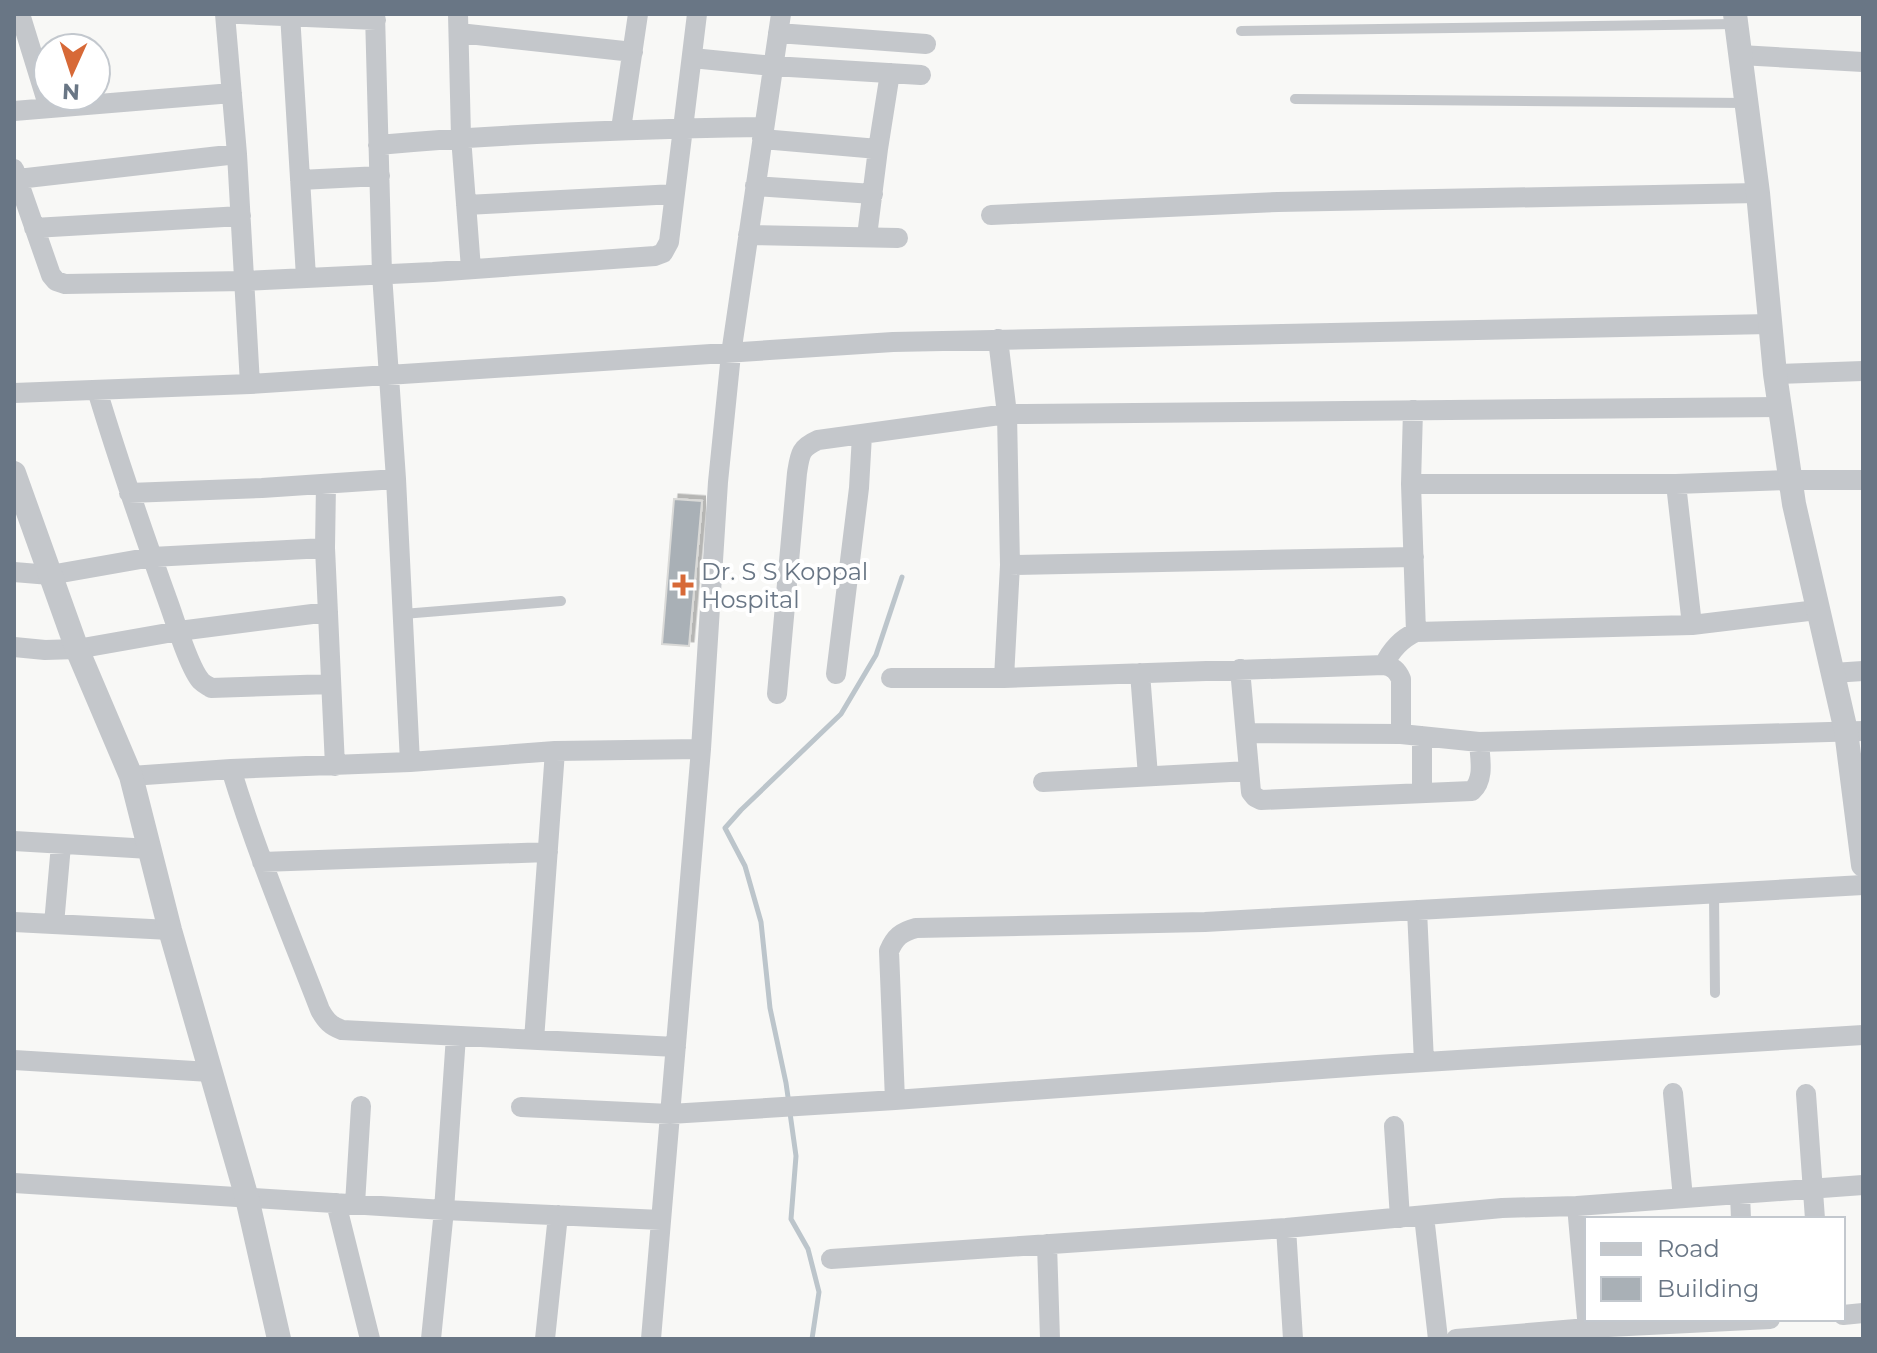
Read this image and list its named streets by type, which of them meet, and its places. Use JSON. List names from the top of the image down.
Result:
{
  "places": {
    "health": ["Dr. S S Koppal Hospital"]
  },
  "legend": ["Road", "Building"],
  "north": "bottom"
}
